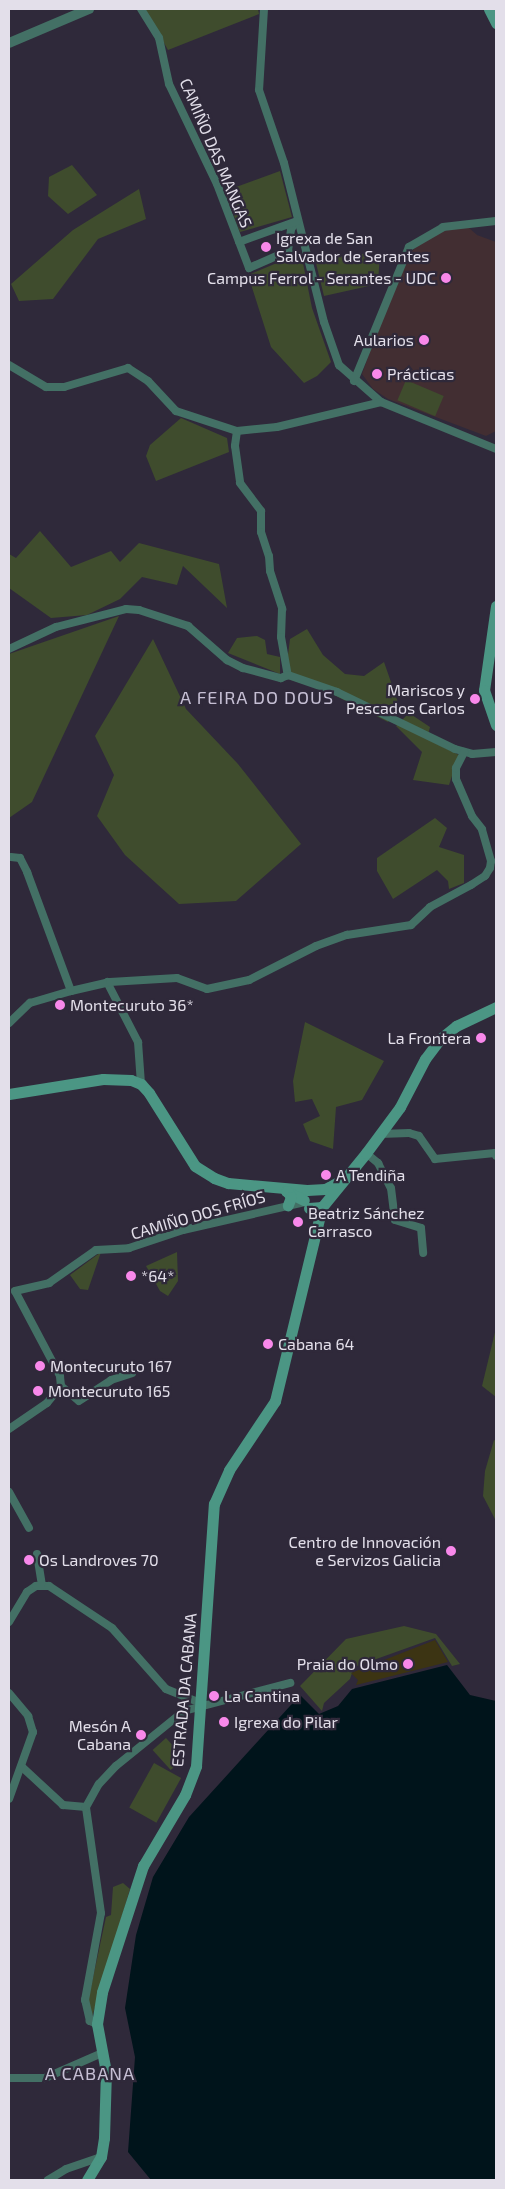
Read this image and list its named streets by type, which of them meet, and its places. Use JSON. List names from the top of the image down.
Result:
{
  "streets": {
    "main road": ["ESTRADA DA CABANA"],
    "street": ["CAMIÑO DAS MANGAS", "CAMIÑO DOS FRÍOS"]
  },
  "districts": ["A FEIRA DO DOUS", "A CABANA"],
  "places": [
    "Igrexa de San Salvador de Serantes",
    "Campus Ferrol - Serantes - UDC",
    "Aularios",
    "Prácticas",
    "Mariscos y Pescados Carlos",
    "Montecuruto 36*",
    "La Frontera",
    "A Tendiña",
    "Beatriz Sánchez Carrasco",
    "*64*",
    "Cabana 64",
    "Montecuruto 167",
    "Montecuruto 165",
    "Centro de Innovación e Servizos Galicia",
    "Os Landroves 70",
    "Praia do Olmo",
    "La Cantina",
    "Igrexa do Pilar",
    "Mesón A Cabana"
  ]
}
